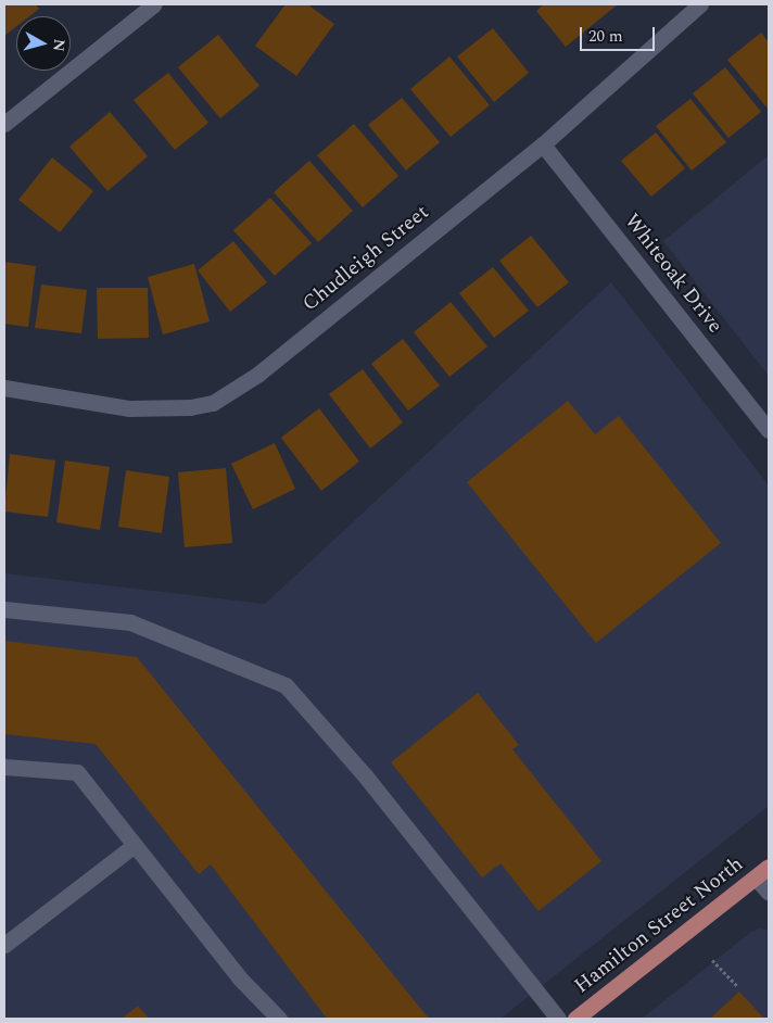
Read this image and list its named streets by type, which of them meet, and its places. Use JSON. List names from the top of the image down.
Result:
{
  "streets": {
    "main road": ["Hamilton Street North"],
    "street": ["Chudleigh Street", "Whiteoak Drive"]
  },
  "crossings": [
    ["Chudleigh Street", "Whiteoak Drive"]
  ],
  "scale_bar": "20 m",
  "north": "right"
}
